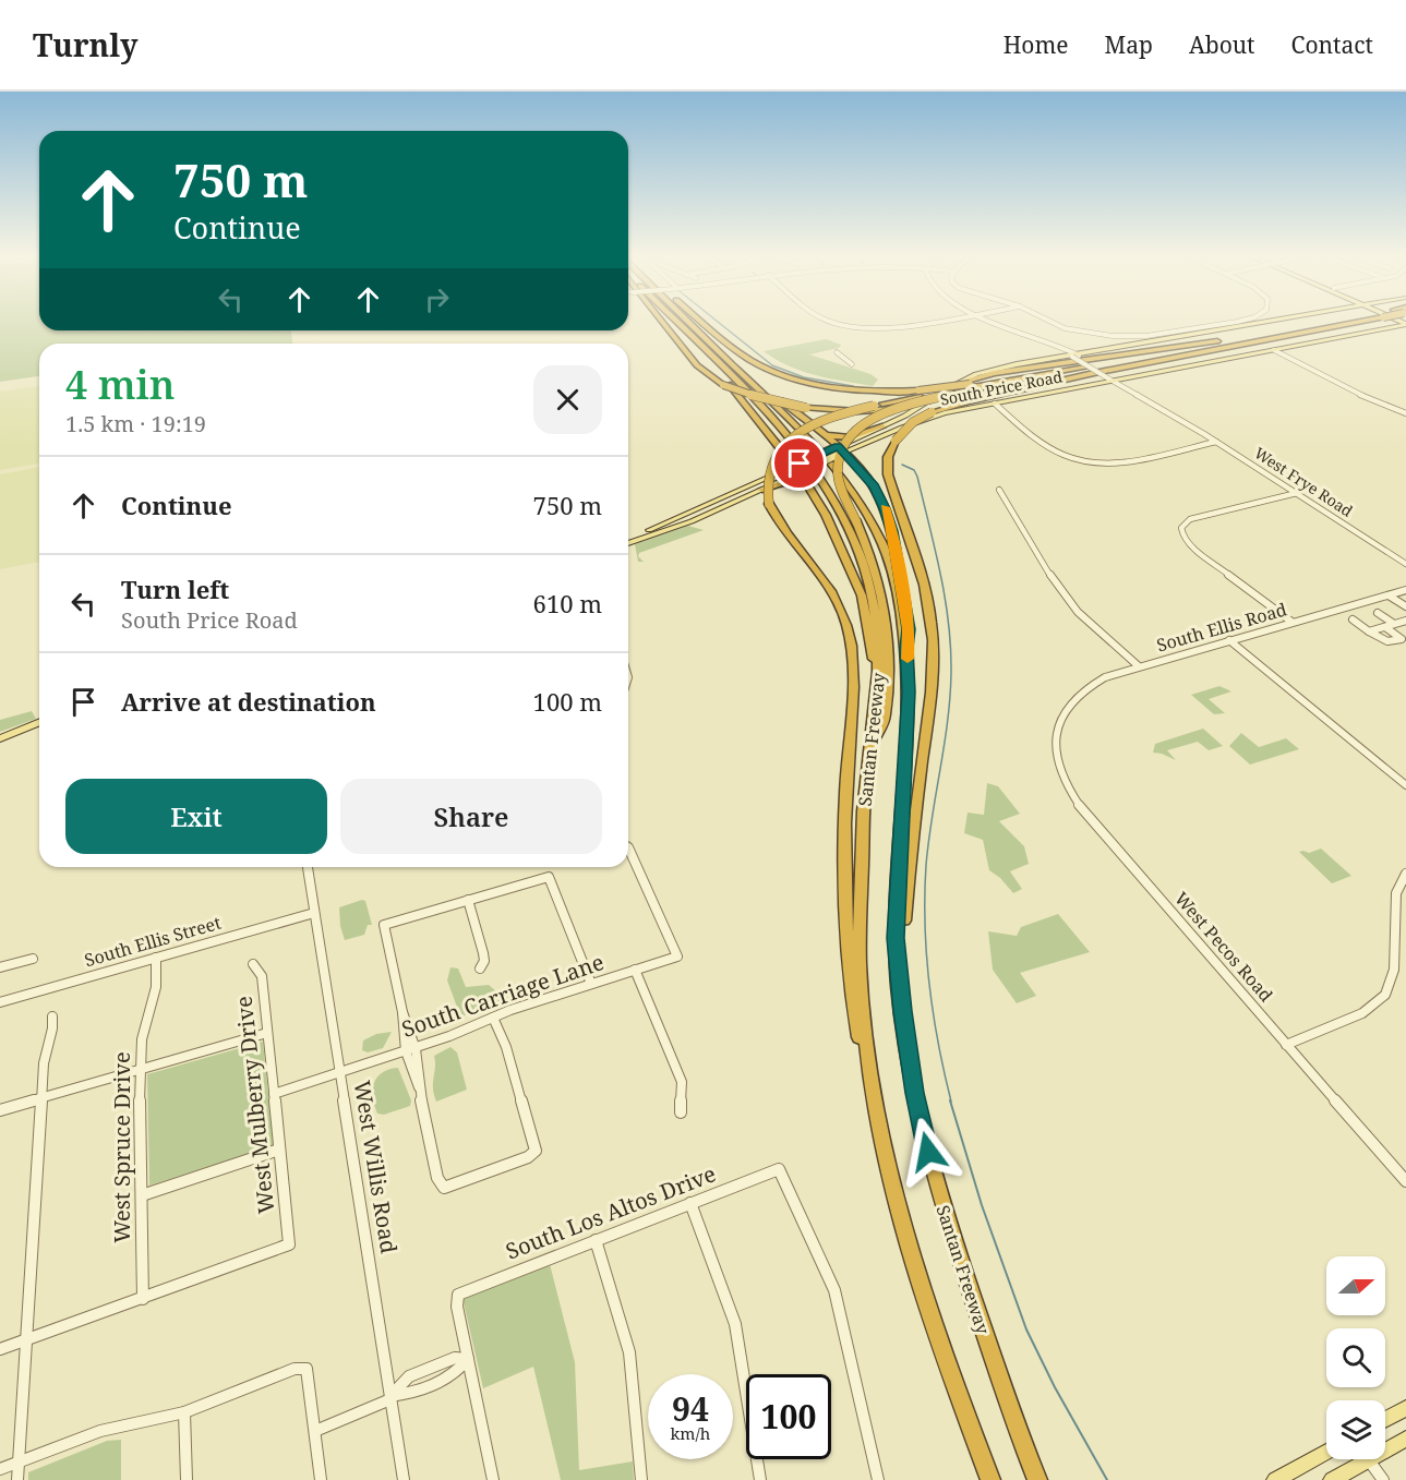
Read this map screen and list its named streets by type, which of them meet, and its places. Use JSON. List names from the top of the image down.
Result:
{
  "streets": {
    "highway": ["Santan Freeway"],
    "main road": ["South Price Road"],
    "street": [
      "West Frye Road",
      "South Ellis Road",
      "South Ellis Street",
      "West Pecos Road",
      "South Carriage Lane",
      "West Mulberry Drive",
      "West Spruce Drive",
      "West Willis Road",
      "South Los Altos Drive"
    ]
  },
  "crossings": [
    ["South Price Road", "West Frye Road"],
    ["South Ellis Road", "West Pecos Road"],
    ["South Ellis Street", "West Spruce Drive"],
    ["South Ellis Street", "West Willis Road"],
    ["South Carriage Lane", "West Mulberry Drive"],
    ["South Carriage Lane", "West Willis Road"],
    ["West Mulberry Drive", "West Spruce Drive"]
  ],
  "north": "right",
  "page": {
    "header": "Turnly",
    "nav": [
      "Home",
      "Map",
      "About",
      "Contact"
    ],
    "turn": ["750 m", "Continue"],
    "heading": ["4 min", "1.5 km · 19:19"],
    "list": [
      {
        "name": "Continue",
        "value": "750 m"
      },
      {
        "name": "Turn left",
        "note": "South Price Road",
        "value": "610 m"
      },
      {
        "name": "Arrive at destination",
        "value": "100 m"
      }
    ],
    "buttons": ["Exit", "Share"],
    "speed": "94 km/h",
    "limit": "100"
  }
}
